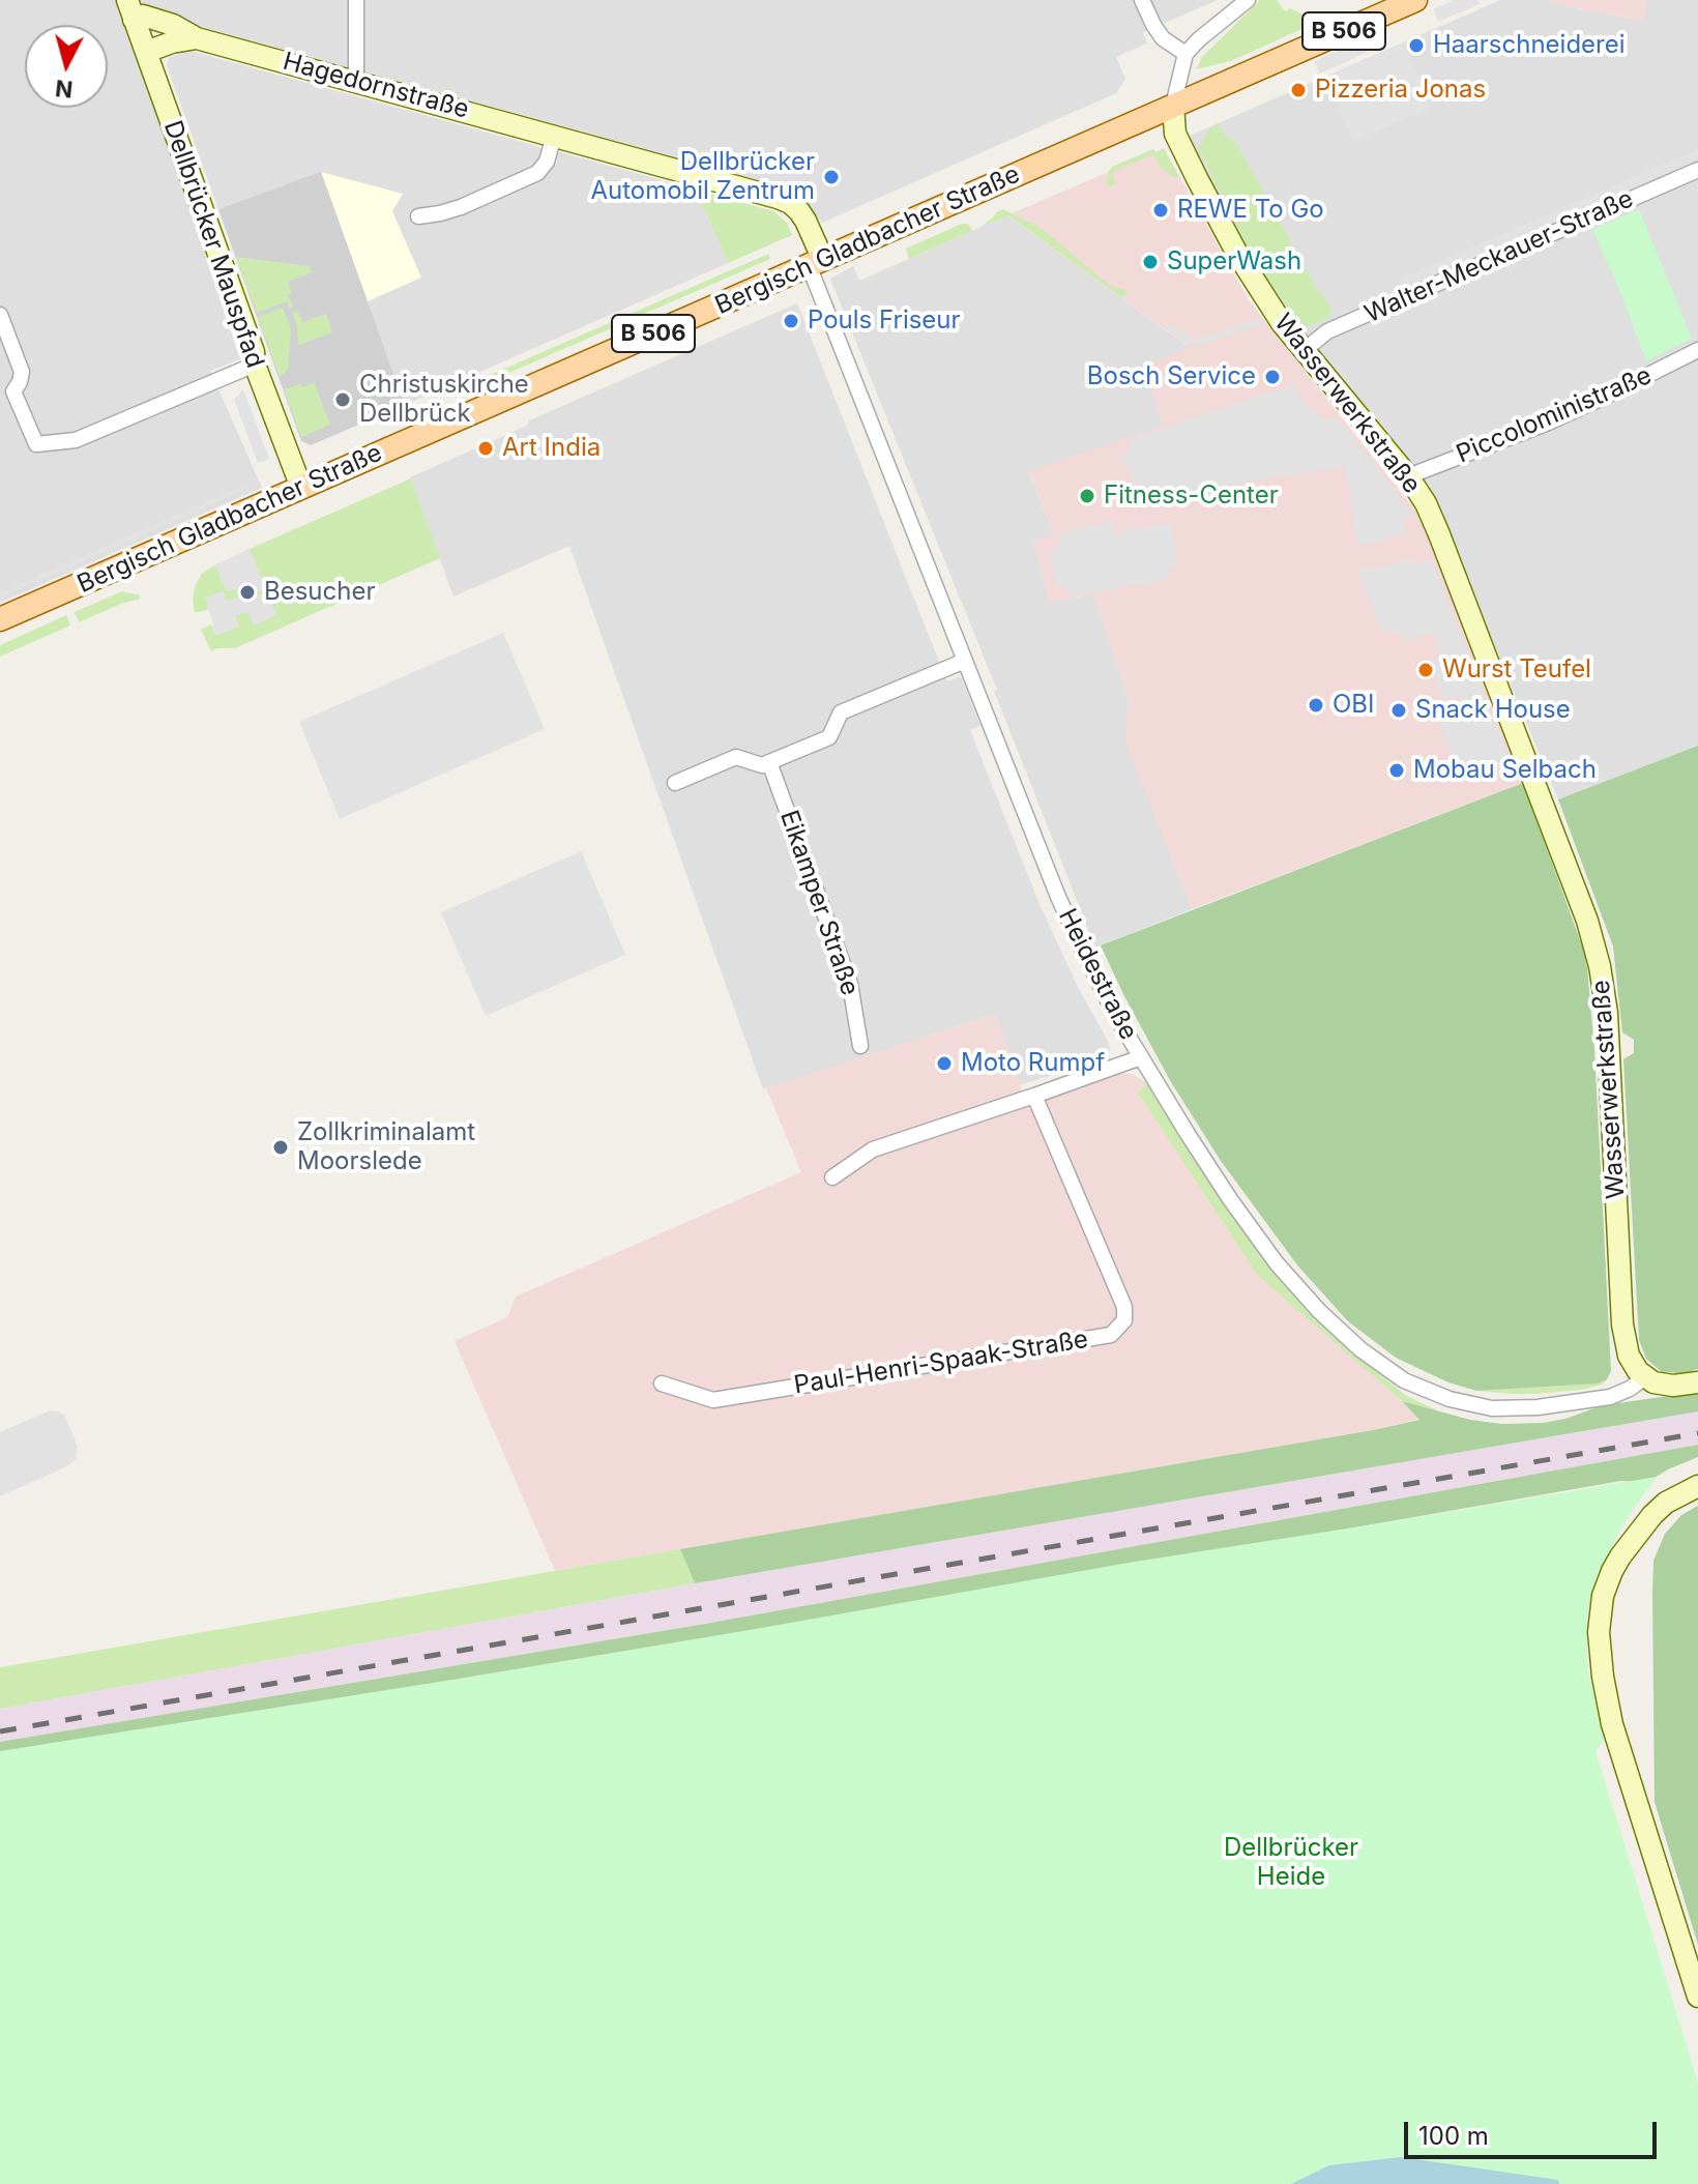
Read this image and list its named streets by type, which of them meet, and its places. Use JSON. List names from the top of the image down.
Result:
{
  "streets": {
    "main road": [
      "B 506",
      "Hagedornstraße",
      "Bergisch Gladbacher Straße",
      "Dellbrücker Mauspfad",
      "Wasserwerkstraße"
    ],
    "street": [
      "Walter-Meckauer-Straße",
      "Piccoloministraße",
      "Eikamper Straße",
      "Heidestraße",
      "Paul-Henri-Spaak-Straße"
    ]
  },
  "crossings": [
    ["Hagedornstraße", "Bergisch Gladbacher Straße"],
    ["Hagedornstraße", "Dellbrücker Mauspfad"],
    ["Hagedornstraße", "Heidestraße"],
    ["Bergisch Gladbacher Straße", "Dellbrücker Mauspfad"],
    ["Bergisch Gladbacher Straße", "Wasserwerkstraße"],
    ["Bergisch Gladbacher Straße", "Heidestraße"],
    ["Walter-Meckauer-Straße", "Wasserwerkstraße"],
    ["Wasserwerkstraße", "Piccoloministraße"],
    ["Wasserwerkstraße", "Heidestraße"]
  ],
  "parks": ["Dellbrücker Heide"],
  "places": [
    "Haarschneiderei",
    "Pizzeria Jonas",
    "Dellbrücker Automobil Zentrum",
    "REWE To Go",
    "SuperWash",
    "Pouls Friseur",
    "Bosch Service",
    "Christuskirche Dellbrück",
    "Art India",
    "Fitness-Center",
    "Besucher",
    "Wurst Teufel",
    "OBI",
    "Snack House",
    "Mobau Selbach",
    "Moto Rumpf",
    "Zollkriminalamt Moorslede"
  ],
  "scale_bar": "100 m",
  "north": "bottom"
}
